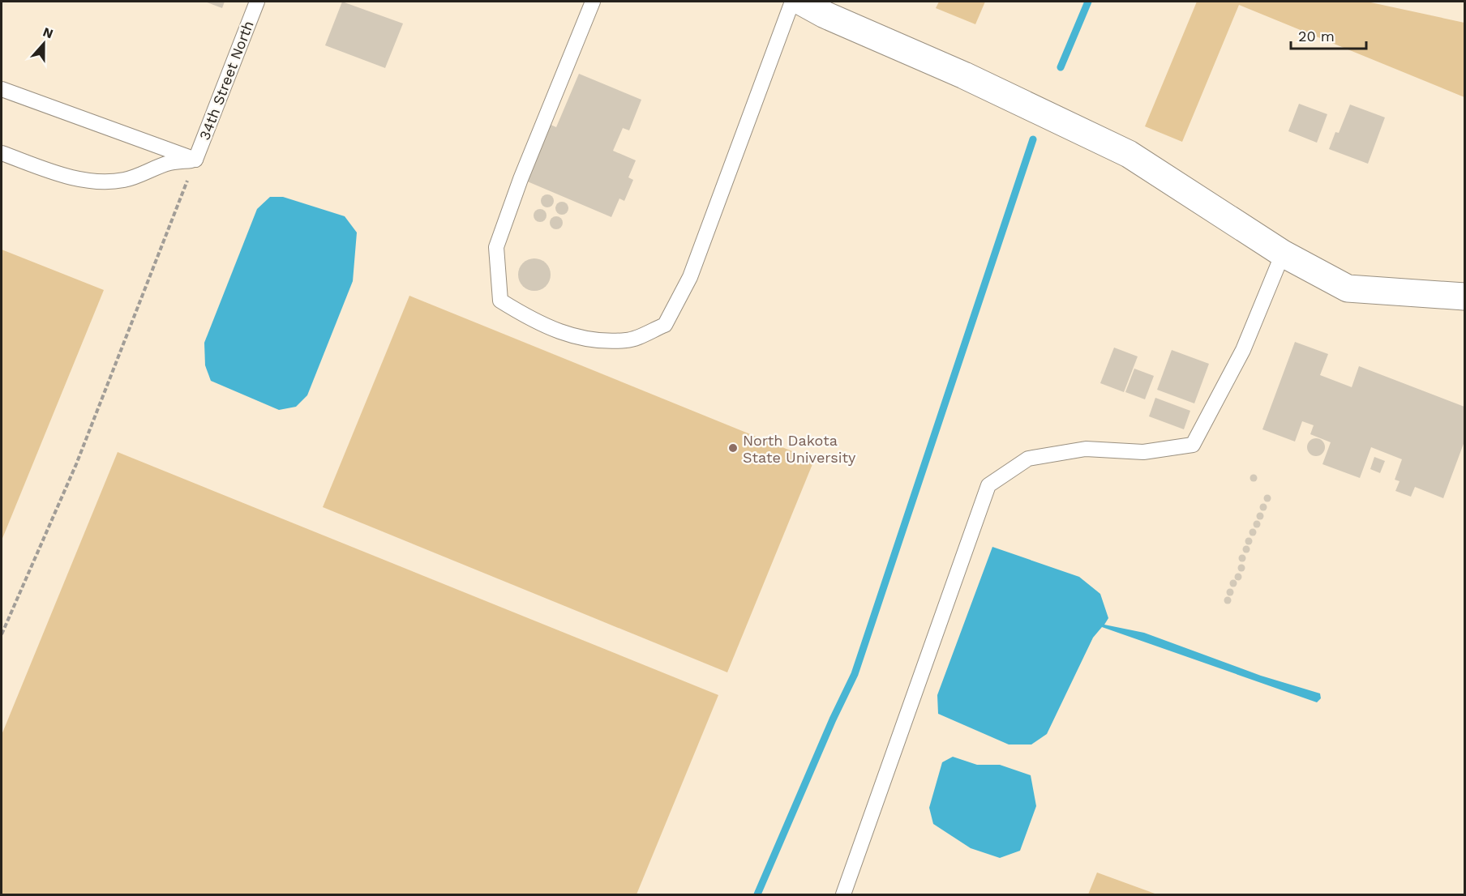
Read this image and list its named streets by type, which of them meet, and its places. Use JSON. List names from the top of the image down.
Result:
{
  "streets": {
    "lane": ["34th Street North"]
  },
  "places": ["North Dakota State University"],
  "scale_bar": "20 m",
  "north": "top"
}
